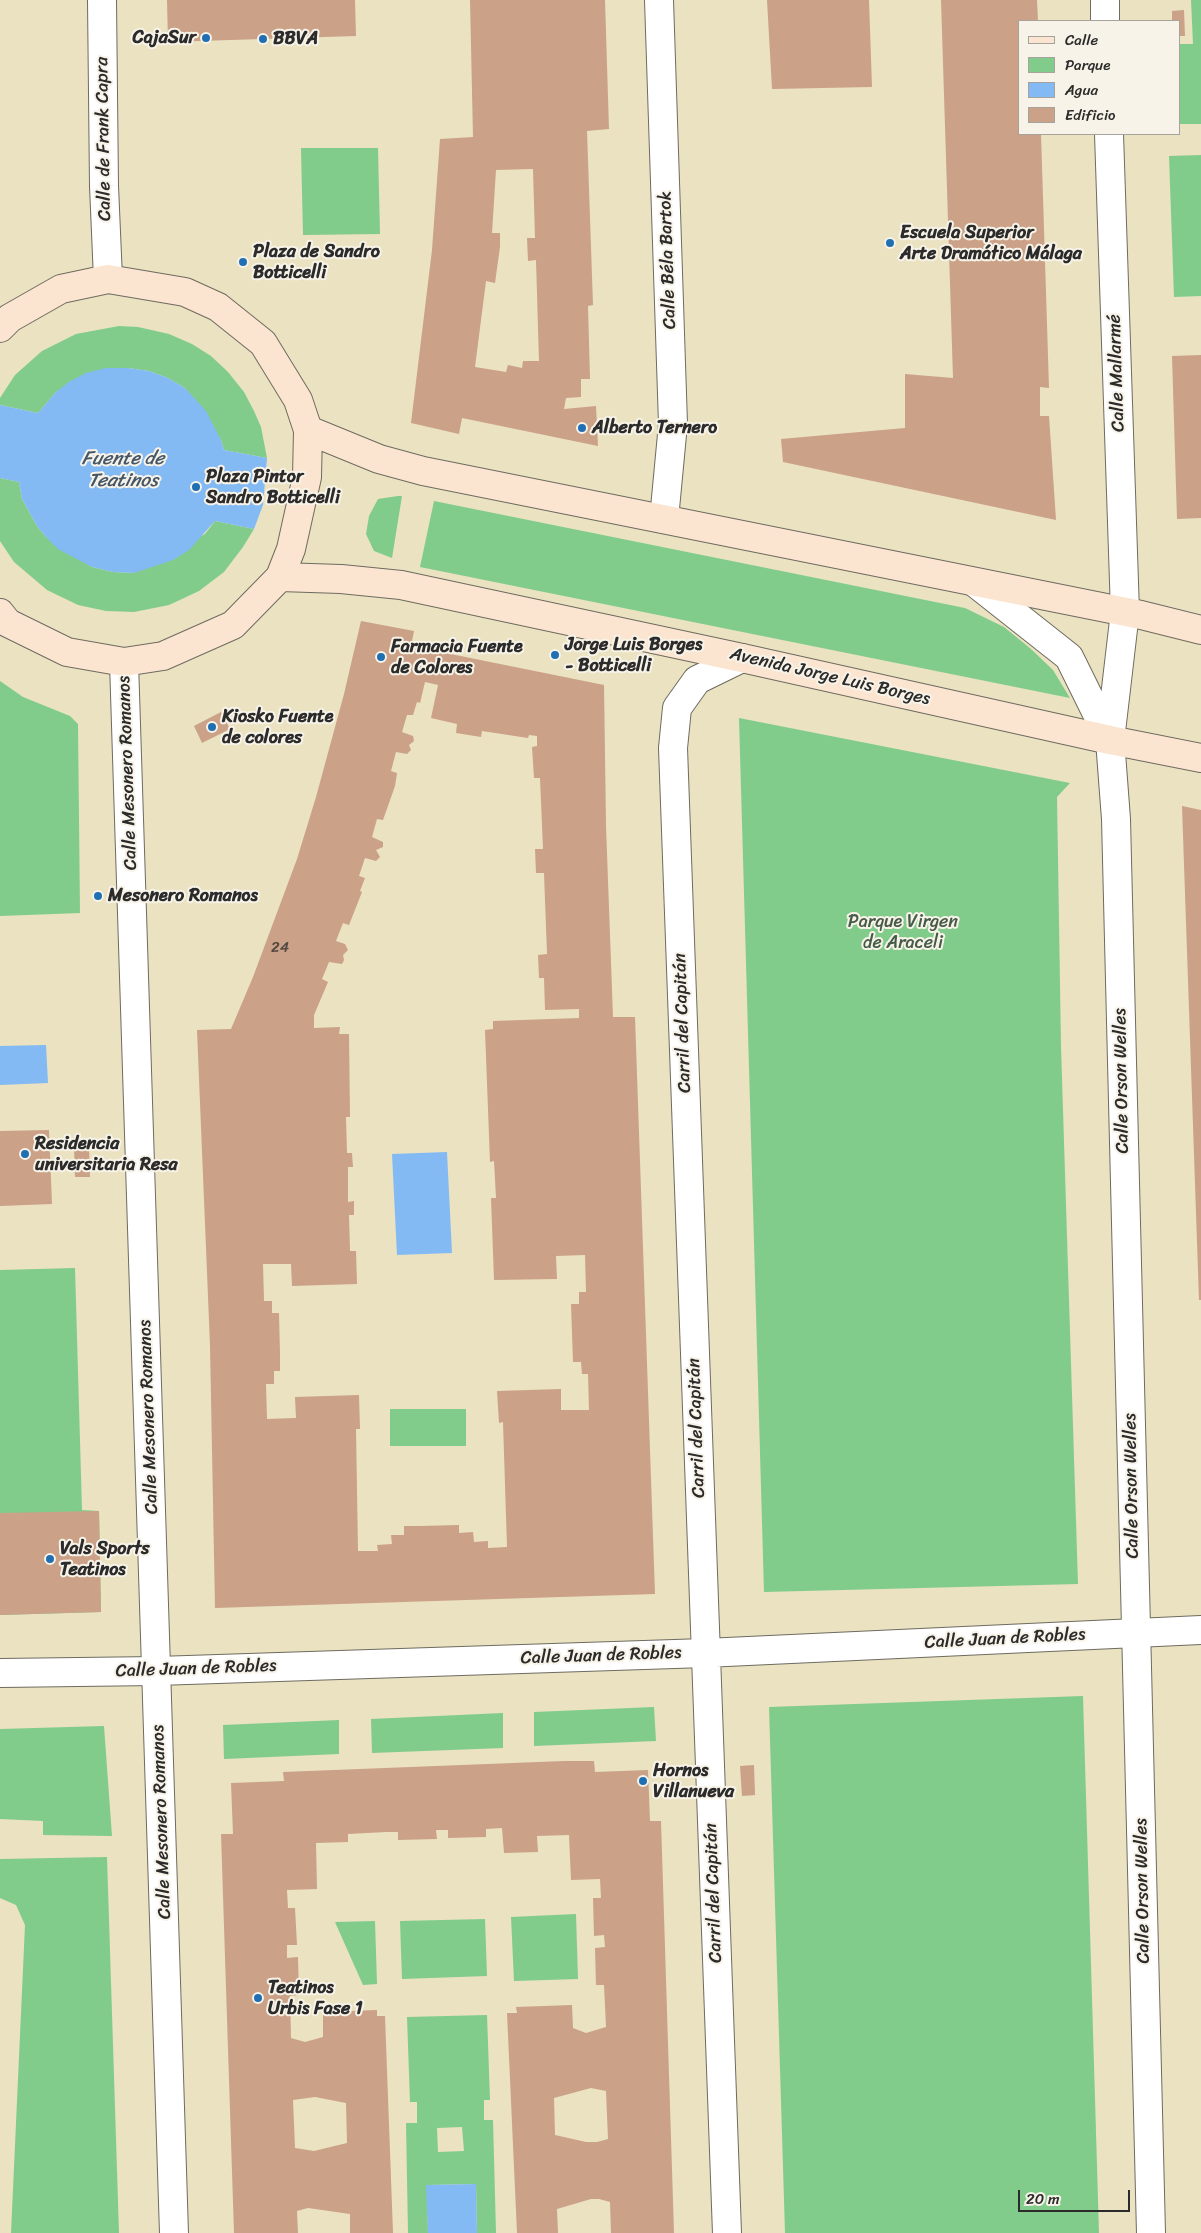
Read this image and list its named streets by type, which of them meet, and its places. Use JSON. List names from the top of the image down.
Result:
{
  "streets": {
    "main road": ["Avenida Jorge Luis Borges"],
    "street": [
      "Calle de Frank Capra",
      "Calle Béla Bartok",
      "Calle Mallarmé",
      "Calle Mesonero Romanos",
      "Carril del Capitán",
      "Calle Orson Welles",
      "Calle Juan de Robles"
    ]
  },
  "crossings": [
    ["Calle Mallarmé", "Calle Orson Welles"],
    ["Avenida Jorge Luis Borges", "Carril del Capitán"],
    ["Avenida Jorge Luis Borges", "Calle Orson Welles"],
    ["Calle Mesonero Romanos", "Calle Juan de Robles"],
    ["Carril del Capitán", "Calle Juan de Robles"],
    ["Calle Orson Welles", "Calle Juan de Robles"]
  ],
  "water": ["Fuente de Teatinos"],
  "parks": ["Parque Virgen de Araceli"],
  "places": [
    "CajaSur",
    "BBVA",
    "Escuela Superior Arte Dramático Málaga",
    "Plaza de Sandro Botticelli",
    "Alberto Ternero",
    "Plaza Pintor Sandro Botticelli",
    "Jorge Luis Borges - Botticelli",
    "Farmacia Fuente de Colores",
    "Kiosko Fuente de colores",
    "Mesonero Romanos",
    "Residencia universitaria Resa",
    "Vals Sports Teatinos",
    "Hornos Villanueva",
    "Teatinos Urbis Fase 1"
  ],
  "house_numbers": ["24"],
  "legend": [
    "Calle",
    "Parque",
    "Agua",
    "Edificio"
  ],
  "scale_bar": "20 m"
}
